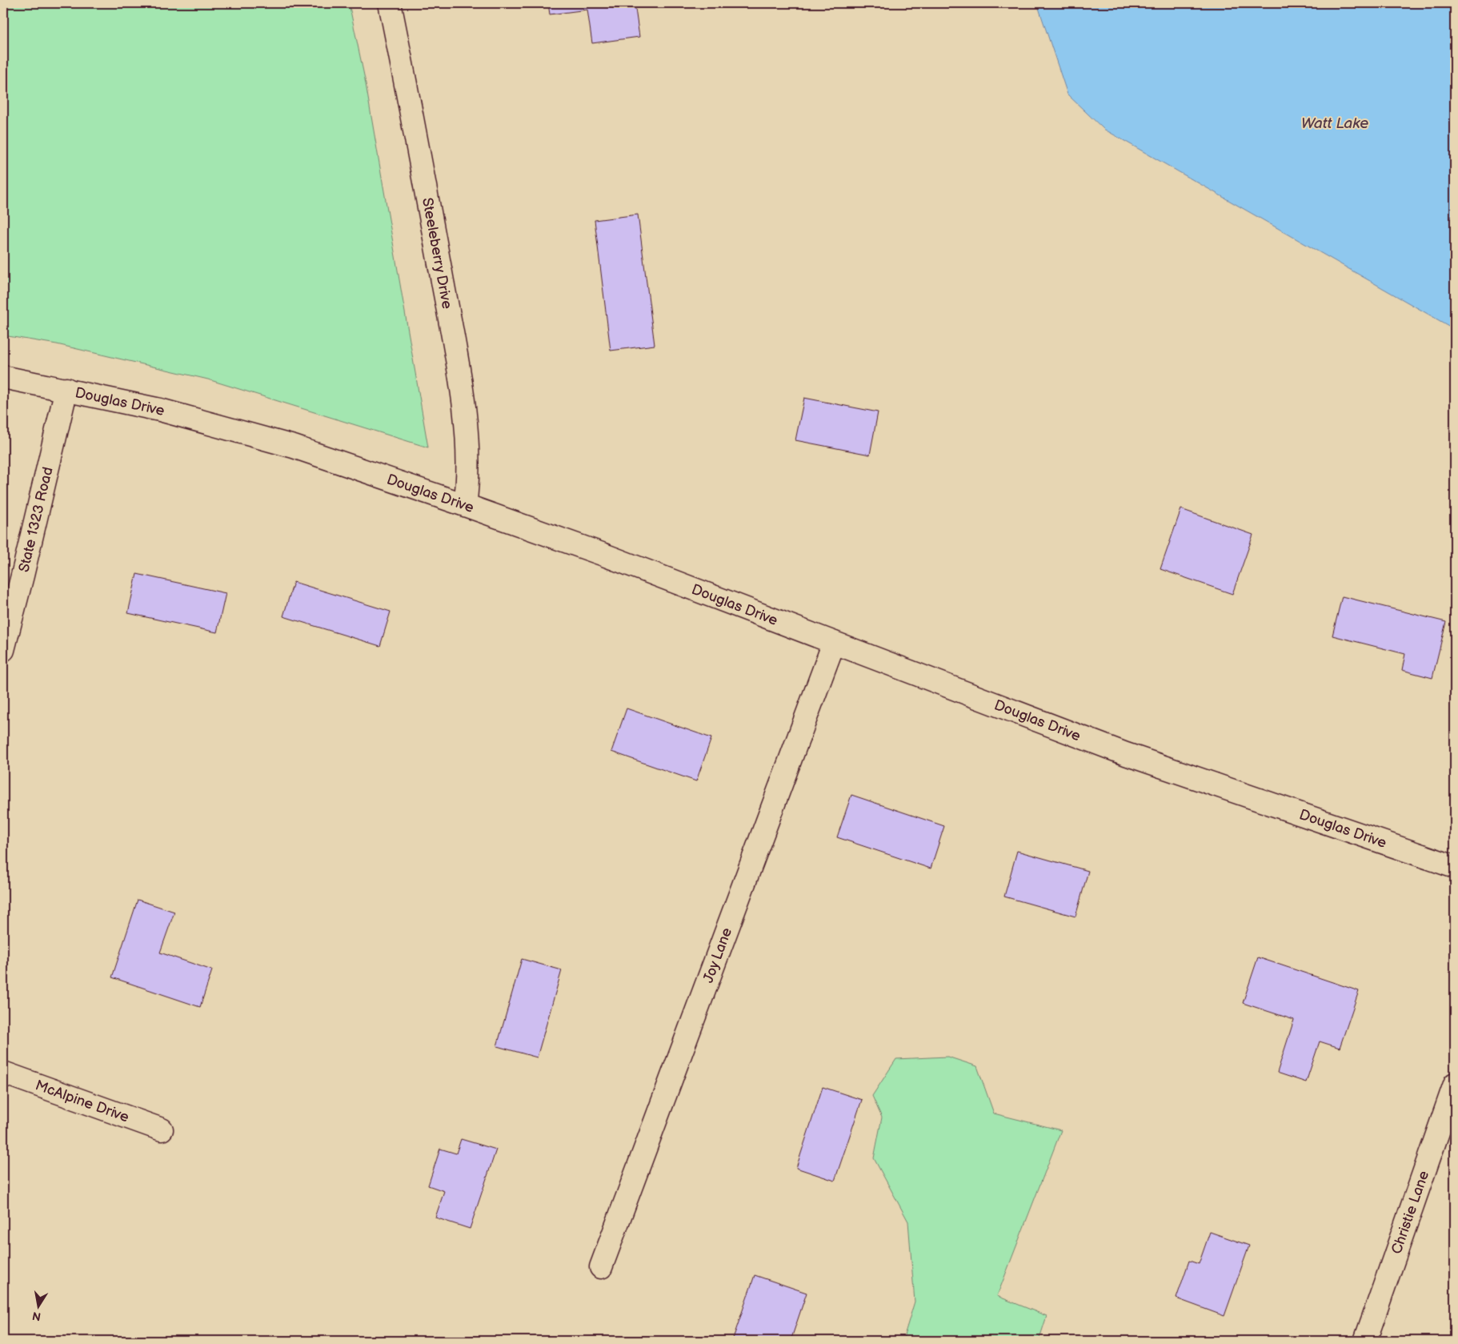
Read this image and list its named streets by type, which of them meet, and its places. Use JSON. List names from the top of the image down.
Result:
{
  "streets": {
    "street": [
      "Steeleberry Drive",
      "Douglas Drive",
      "State 1323 Road",
      "Joy Lane",
      "McAlpine Drive",
      "Christie Lane"
    ]
  },
  "crossings": [
    ["Steeleberry Drive", "Douglas Drive"],
    ["Douglas Drive", "State 1323 Road"],
    ["Douglas Drive", "Joy Lane"]
  ],
  "water": ["Watt Lake"],
  "north": "bottom"
}
